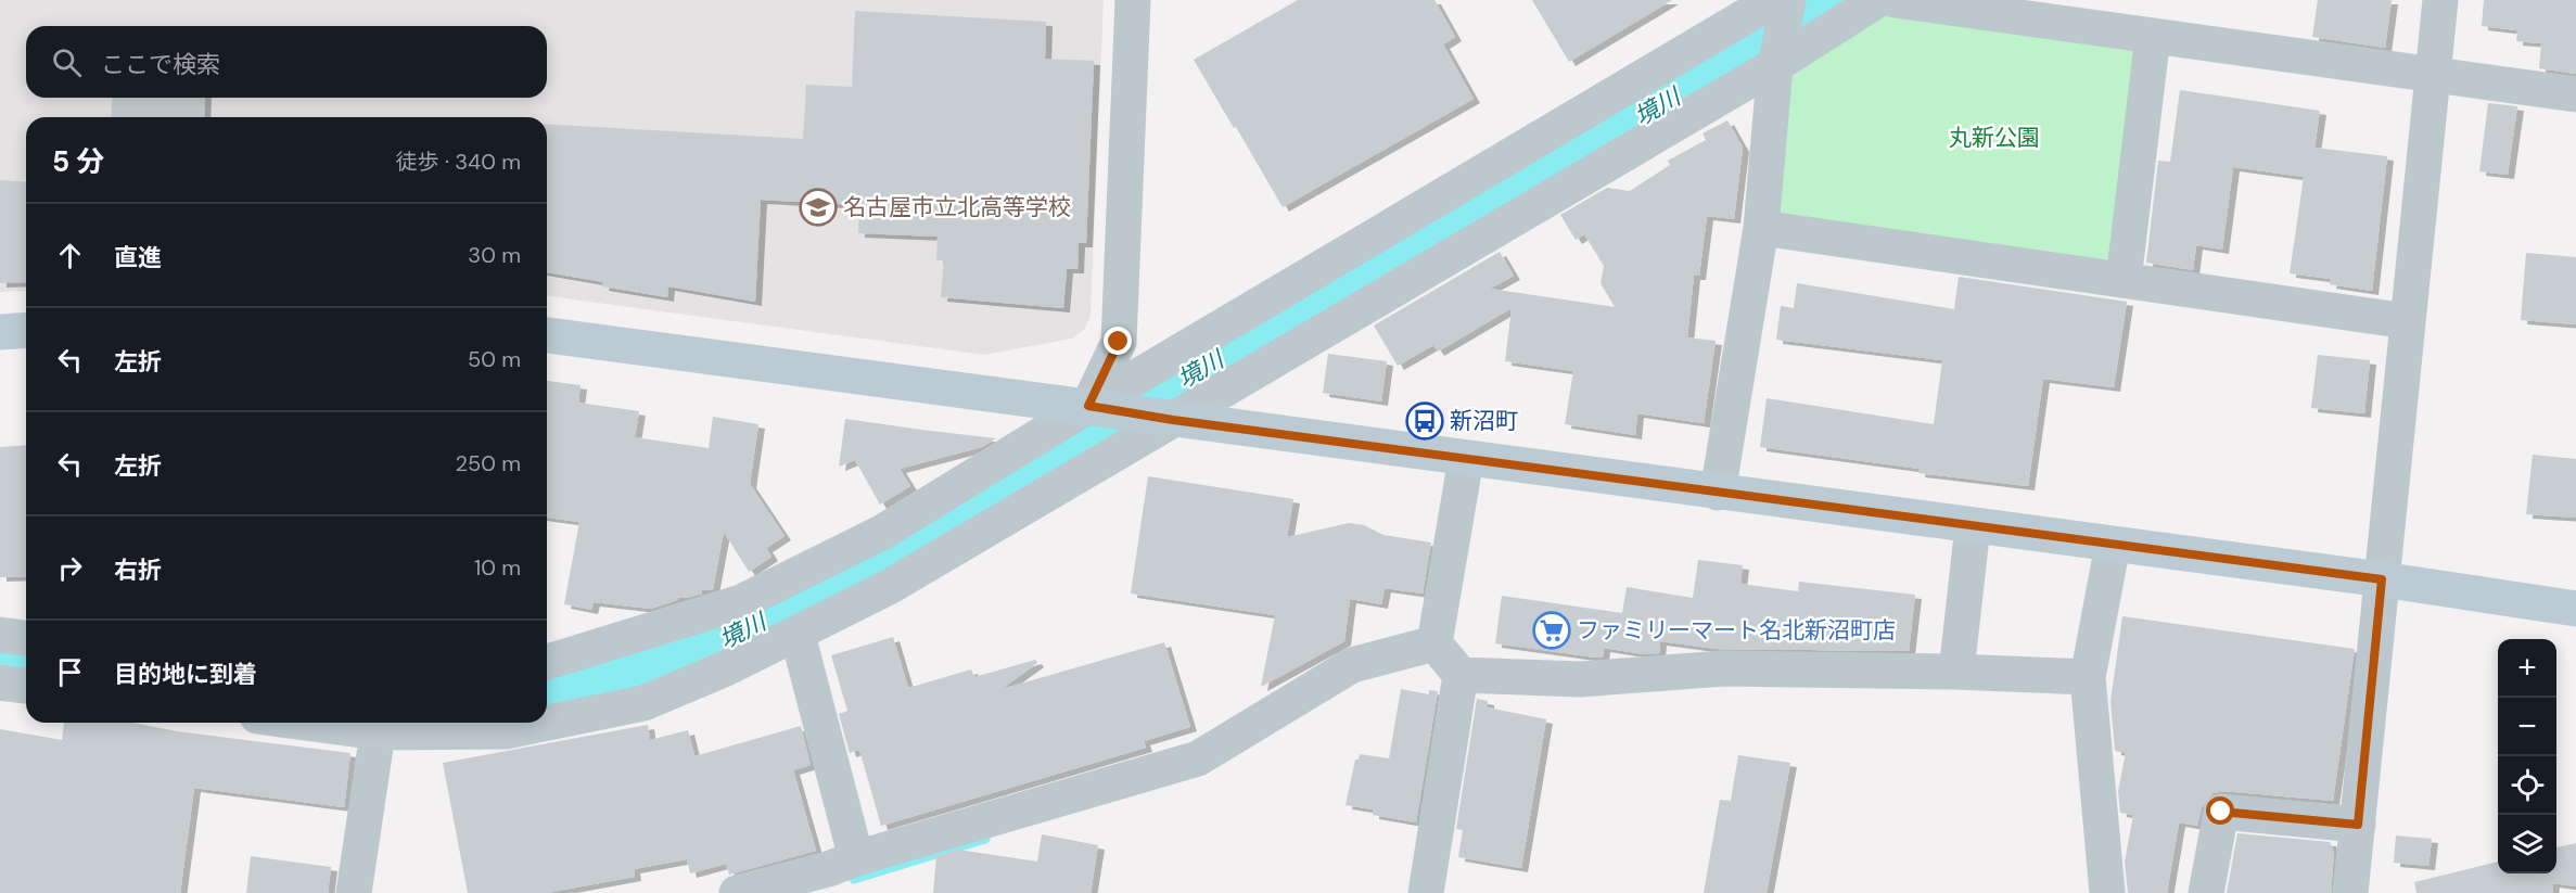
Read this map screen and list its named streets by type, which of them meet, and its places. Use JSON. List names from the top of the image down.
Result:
{
  "water": ["境川"],
  "parks": ["丸新公園"],
  "places": {
    "school or university": ["名古屋市立北高等学校"],
    "bus stop": ["新沼町"],
    "supermarket": ["ファミリーマート名北新沼町店"]
  },
  "page": {
    "search": "ここで検索",
    "heading": ["5 分", "徒歩 · 340 m"],
    "list": [
      ["直進", "30 m"],
      ["左折", "50 m"],
      ["左折", "250 m"],
      ["右折", "10 m"],
      "目的地に到着"
    ],
    "map_buttons": ["+", "−"]
  }
}
